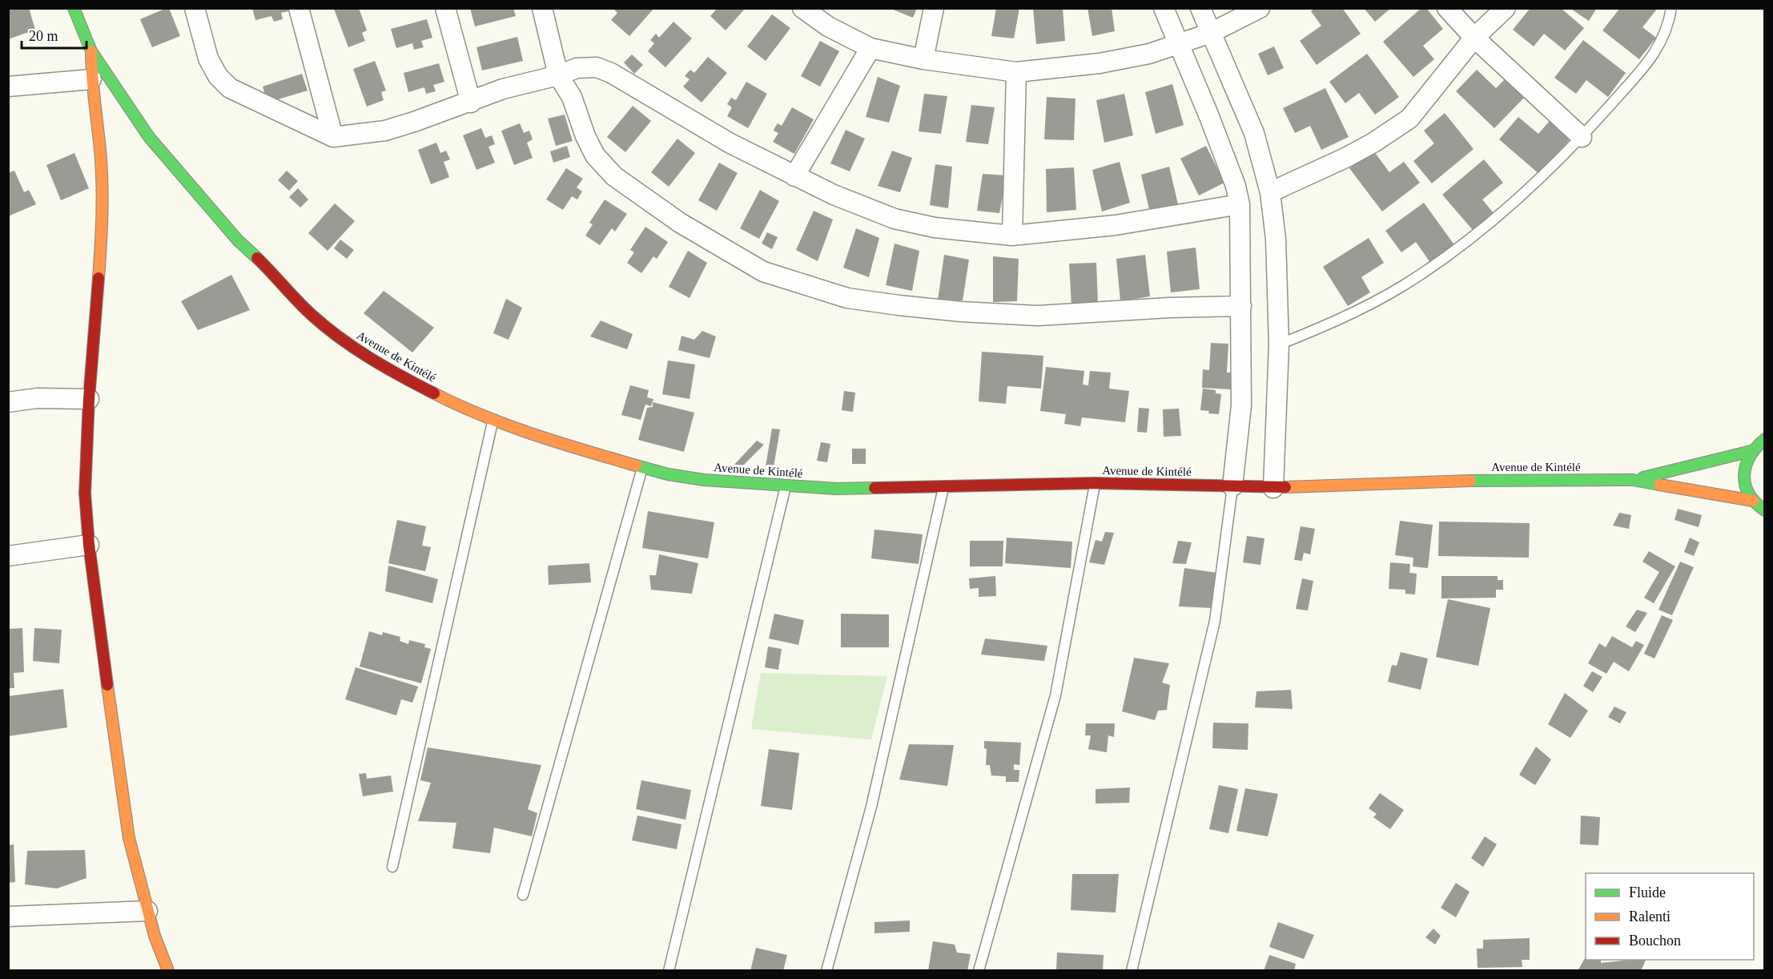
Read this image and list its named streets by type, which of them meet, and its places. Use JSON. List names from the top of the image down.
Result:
{
  "streets": {
    "main road": ["Avenue de Kintélé"]
  },
  "legend": ["Fluide", "Ralenti", "Bouchon"],
  "scale_bar": "20 m"
}
